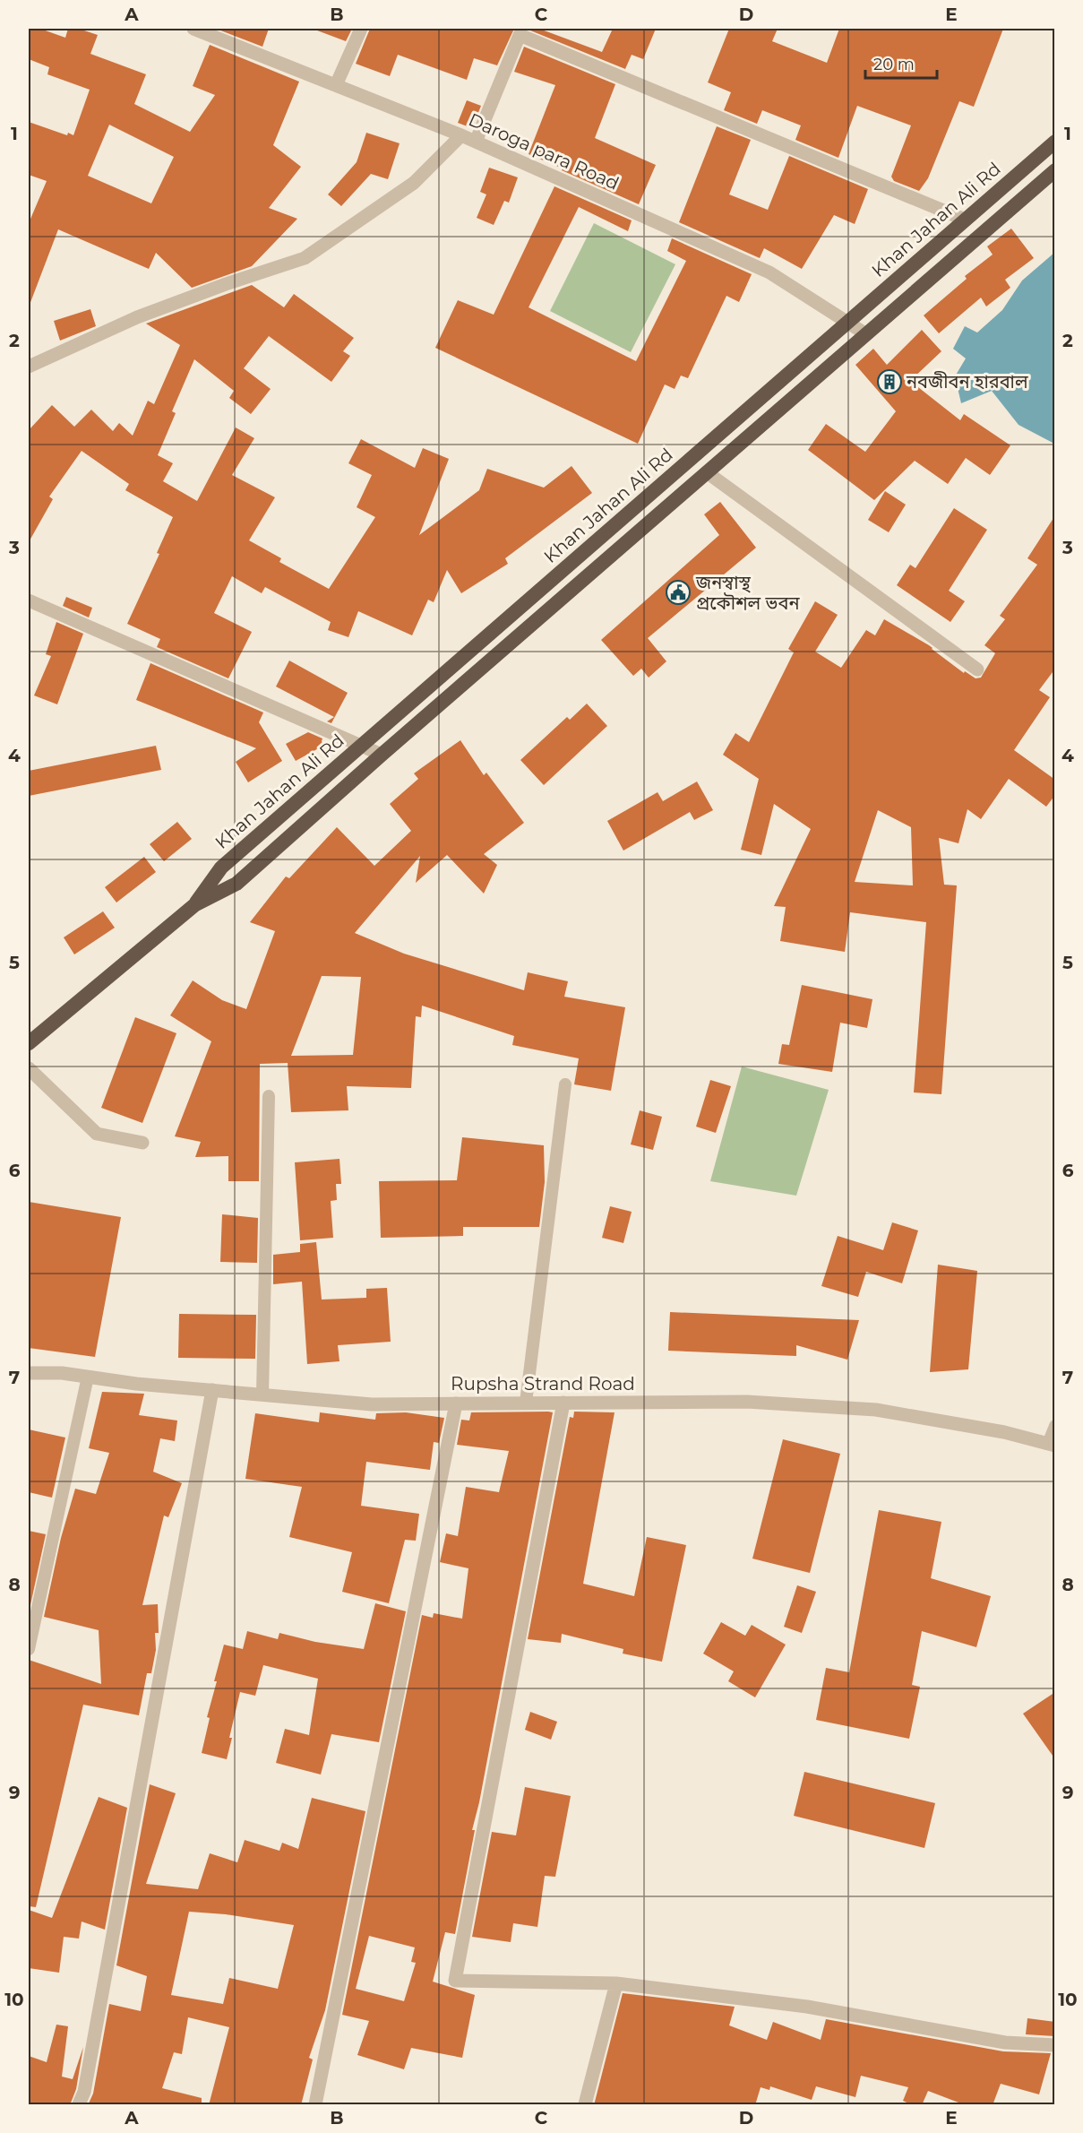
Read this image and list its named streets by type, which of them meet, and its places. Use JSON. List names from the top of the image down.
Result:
{
  "streets": {
    "highway": ["Khan Jahan Ali Rd"],
    "street": ["Daroga para Road", "Rupsha Strand Road"]
  },
  "crossings": [
    ["Daroga para Road", "Khan Jahan Ali Rd"]
  ],
  "places": {
    "building": ["নবজীবন হারবাল"],
    "public building": ["জনস্বাস্থ প্রকৌশল ভবন"]
  },
  "scale_bar": "20 m",
  "grid": {
    "columns": [
      "A",
      "B",
      "C",
      "D",
      "E"
    ],
    "rows": [
      "1",
      "2",
      "3",
      "4",
      "5",
      "6",
      "7",
      "8",
      "9",
      "10"
    ]
  }
}
